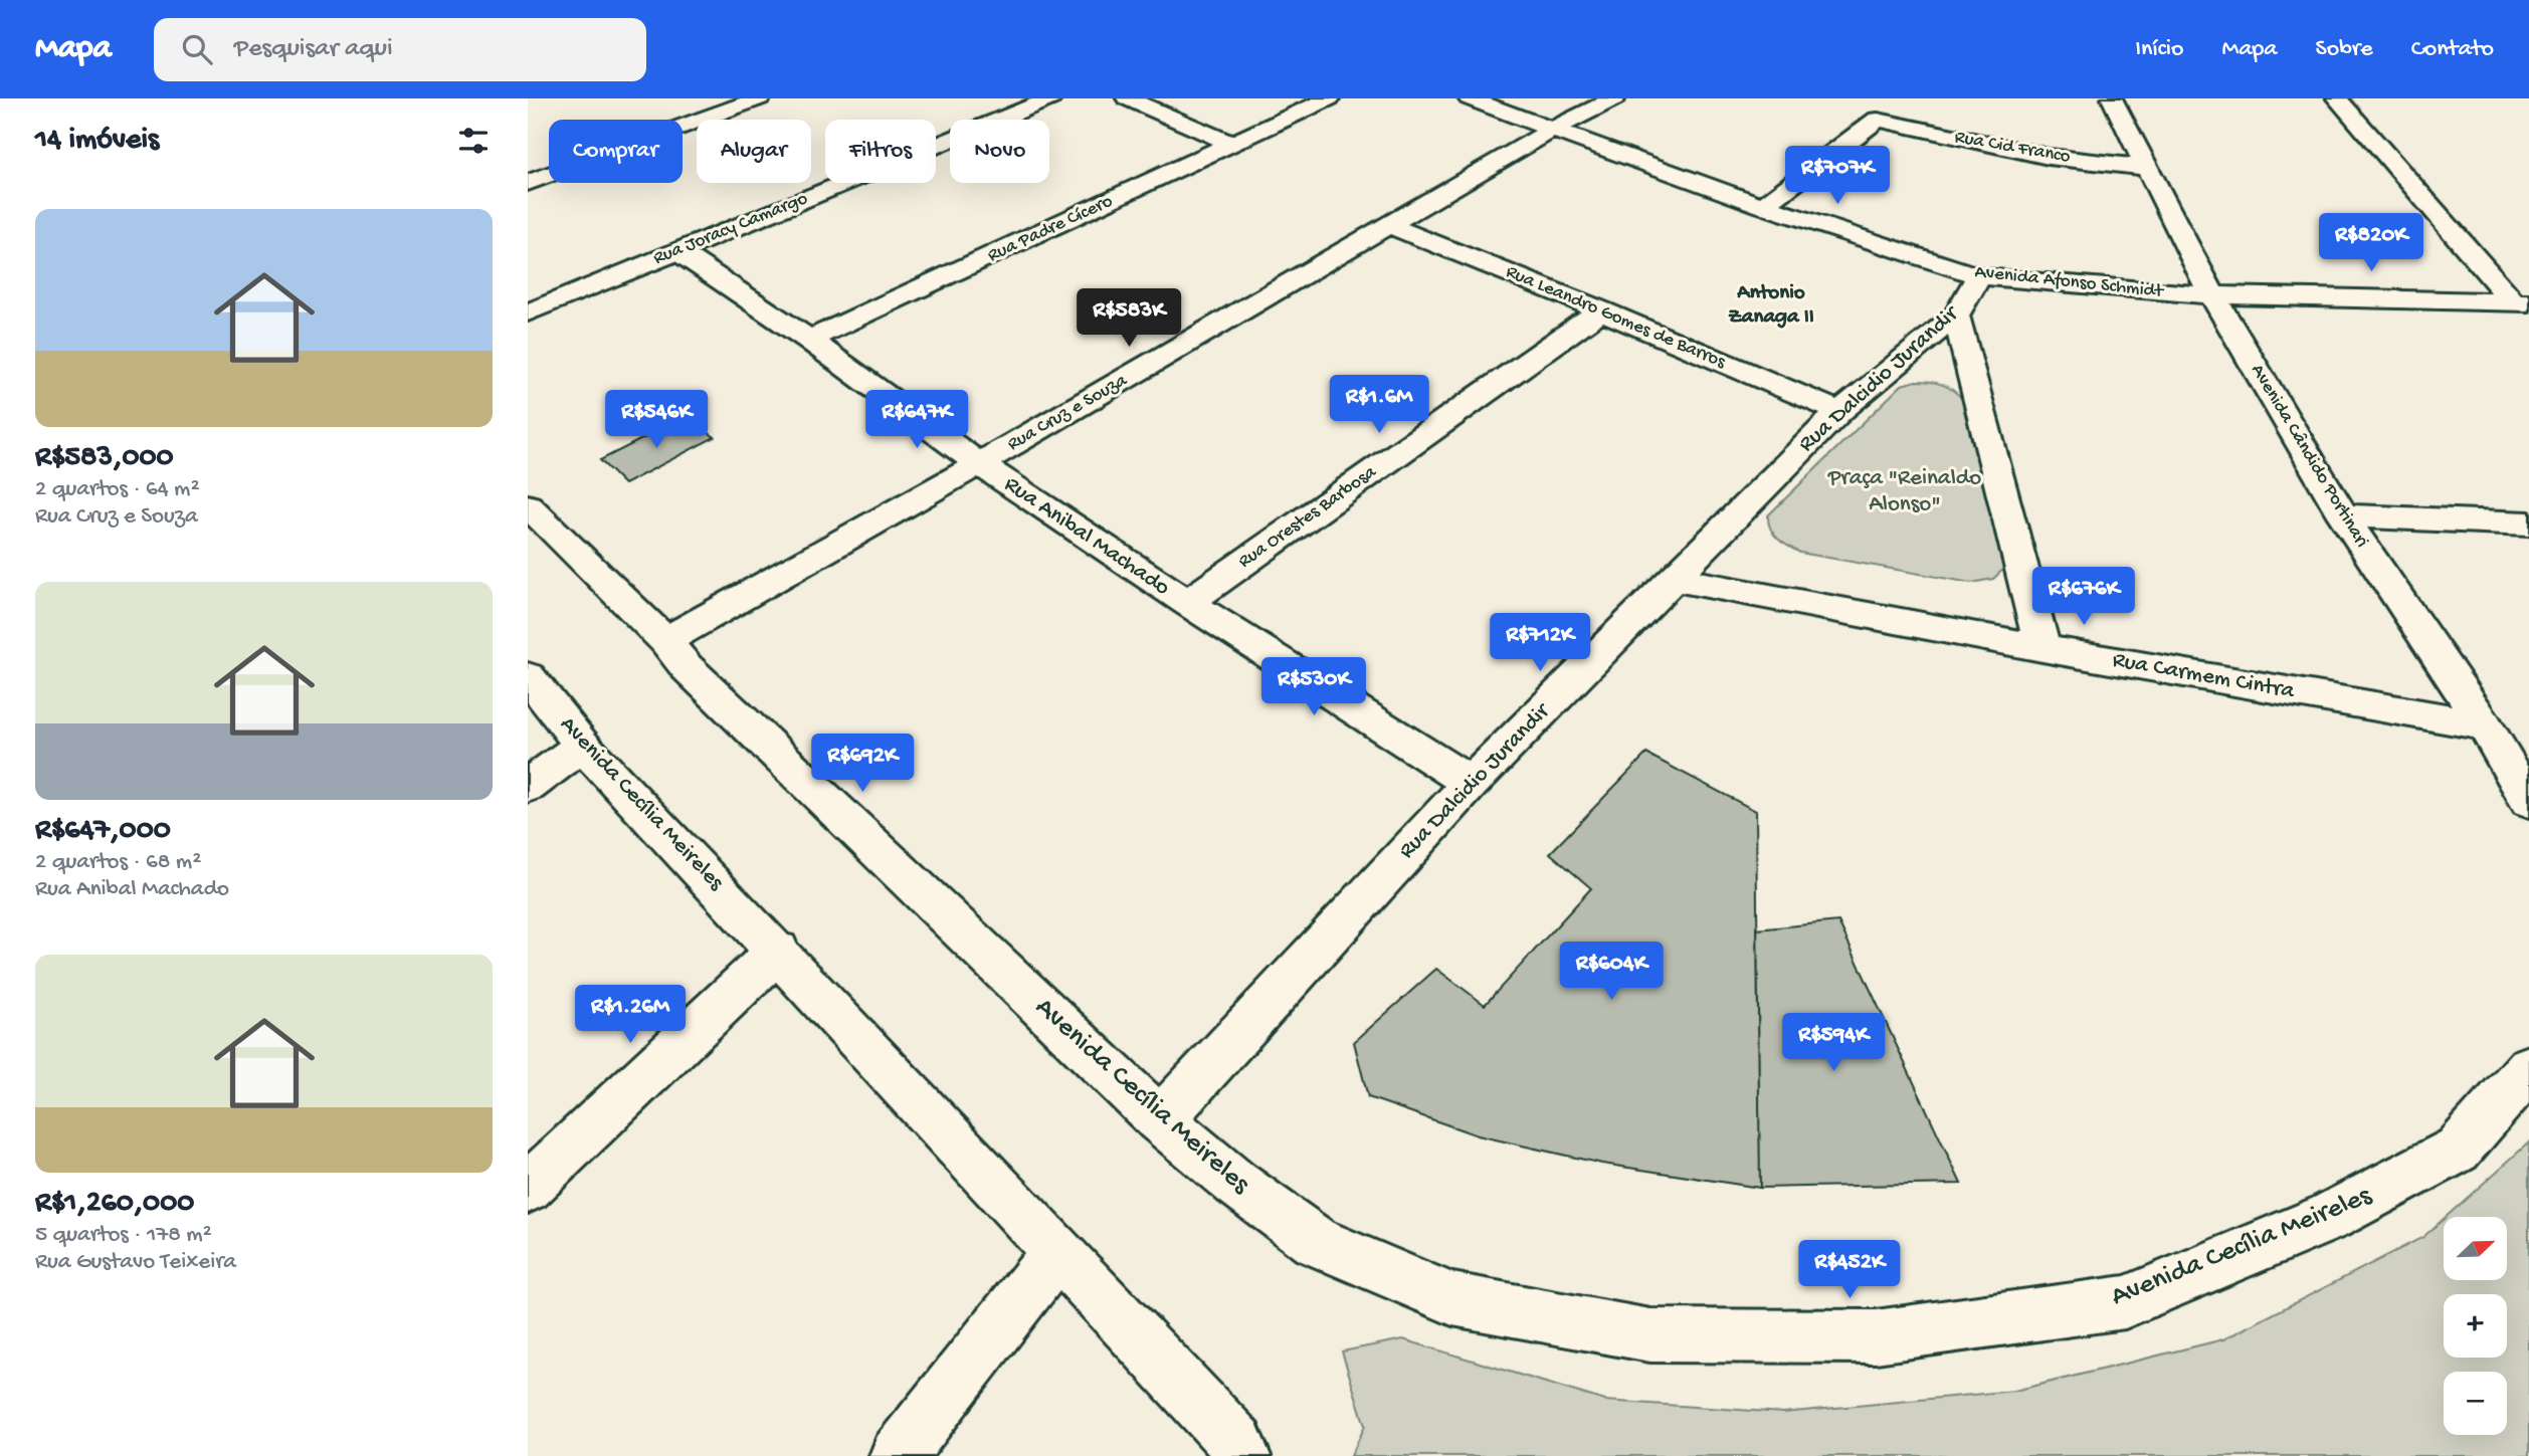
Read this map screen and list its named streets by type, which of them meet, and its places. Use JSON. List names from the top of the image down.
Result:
{
  "streets": {
    "street": [
      "Rua Cid Franco",
      "Rua Joracy Camargo",
      "Rua Padre Cícero",
      "Avenida Afonso Schmidt",
      "Rua Leandro Gomes de Barros",
      "Rua Dalcidio Jurandir",
      "Rua Cruz e Souza",
      "Avenida Cândido Portinari",
      "Rua Orestes Barbosa",
      "Rua Anibal Machado",
      "Rua Carmem Cintra",
      "Avenida Cecília Meireles"
    ]
  },
  "crossings": [
    ["Rua Cid Franco", "Avenida Cândido Portinari"],
    ["Rua Joracy Camargo", "Rua Anibal Machado"],
    ["Rua Padre Cícero", "Rua Anibal Machado"],
    ["Avenida Afonso Schmidt", "Rua Dalcidio Jurandir"],
    ["Avenida Afonso Schmidt", "Rua Cruz e Souza"],
    ["Avenida Afonso Schmidt", "Avenida Cândido Portinari"],
    ["Rua Leandro Gomes de Barros", "Rua Dalcidio Jurandir"],
    ["Rua Leandro Gomes de Barros", "Rua Cruz e Souza"],
    ["Rua Leandro Gomes de Barros", "Rua Orestes Barbosa"],
    ["Rua Dalcidio Jurandir", "Rua Anibal Machado"],
    ["Rua Dalcidio Jurandir", "Rua Carmem Cintra"],
    ["Rua Dalcidio Jurandir", "Avenida Cecília Meireles"],
    ["Rua Cruz e Souza", "Rua Anibal Machado"],
    ["Rua Cruz e Souza", "Avenida Cecília Meireles"],
    ["Avenida Cândido Portinari", "Rua Carmem Cintra"],
    ["Rua Orestes Barbosa", "Rua Anibal Machado"]
  ],
  "districts": ["Antonio Zanaga II"],
  "parks": ["Praça \"Reinaldo Alonso\""],
  "north": "top right",
  "page": {
    "header": "Mapa",
    "search": "Pesquisar aqui",
    "nav": [
      "Início",
      "Mapa",
      "Sobre",
      "Contato"
    ],
    "heading": "14 imóveis",
    "chip": [
      "Comprar",
      "Alugar",
      "Filtros",
      "Novo"
    ],
    "price": [
      "R$707K",
      "R$820K",
      "R$583K",
      "R$1.6M",
      "R$546K",
      "R$647K",
      "R$676K",
      "R$712K",
      "R$530K",
      "R$692K",
      "R$604K",
      "R$1.26M",
      "R$594K",
      "R$452K"
    ],
    "list": [
      {
        "name": "R$583,000",
        "note": "2 quartos · 64 m² · Rua Cruz e Souza"
      },
      {
        "name": "R$647,000",
        "note": "2 quartos · 68 m² · Rua Anibal Machado"
      },
      {
        "name": "R$1,260,000",
        "note": "5 quartos · 178 m² · Rua Gustavo Teixeira"
      }
    ],
    "map_buttons": ["+", "−"]
  }
}
